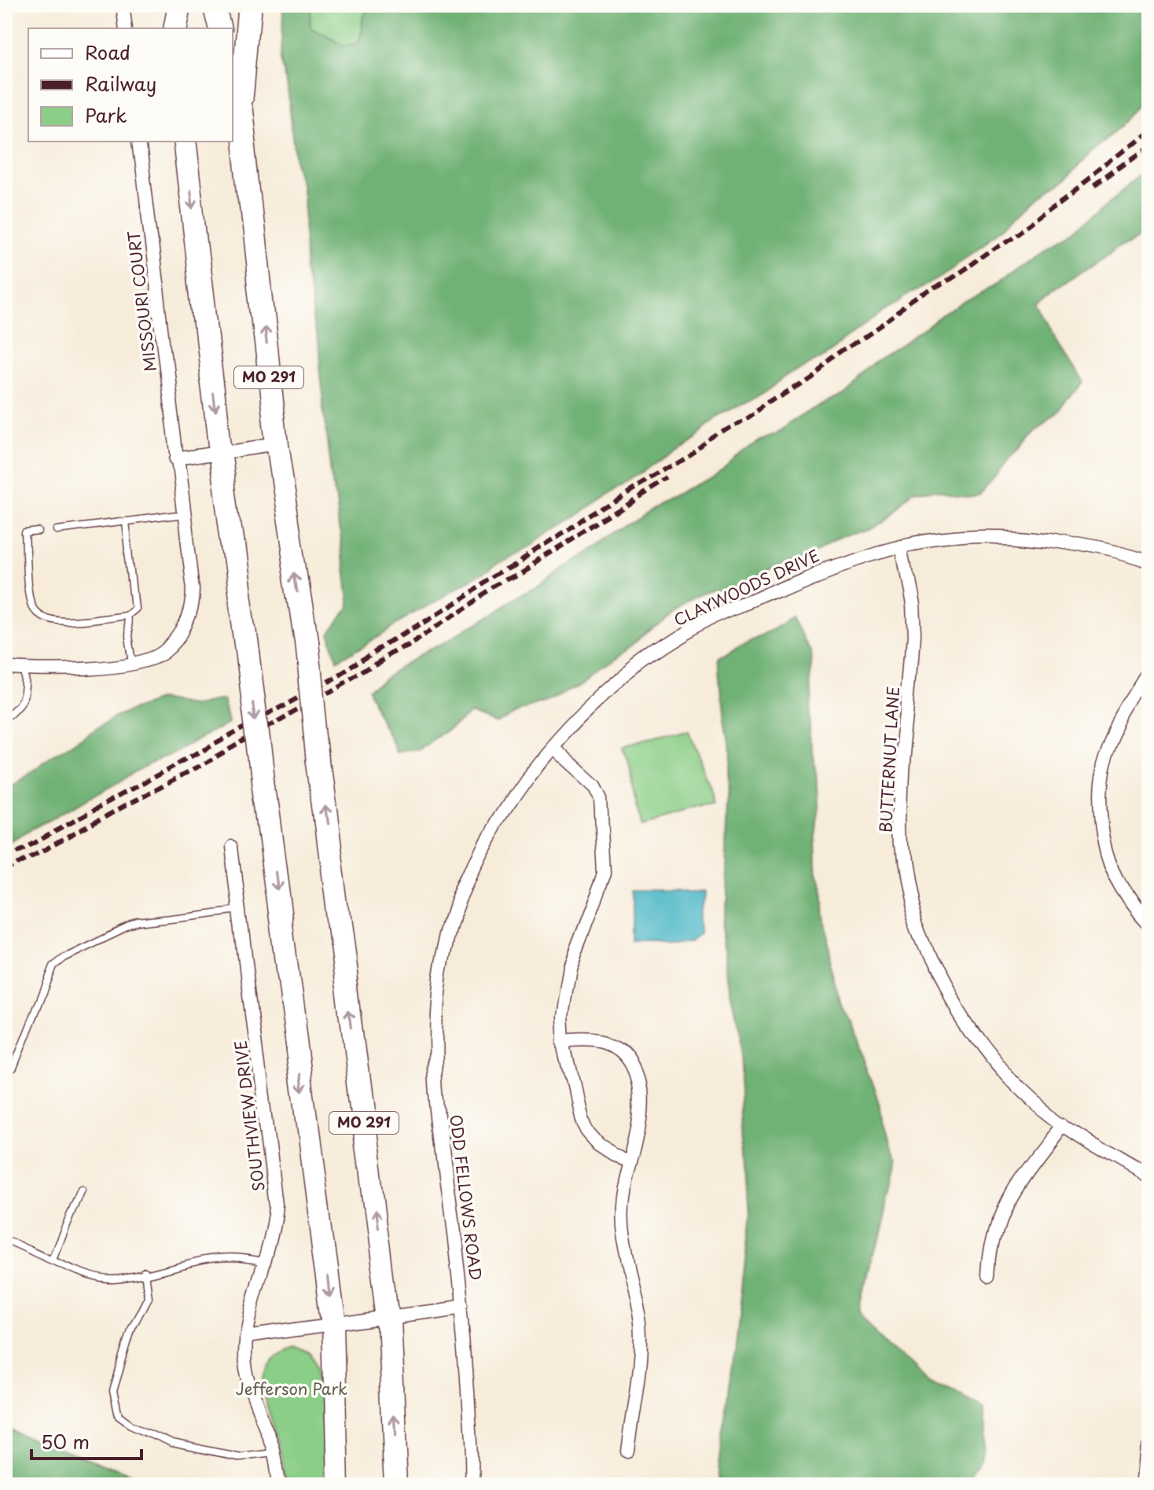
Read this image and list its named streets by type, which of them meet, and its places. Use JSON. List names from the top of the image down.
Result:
{
  "streets": {
    "highway": ["MO 291"],
    "street": [
      "MISSOURI COURT",
      "CLAYWOODS DRIVE",
      "BUTTERNUT LANE",
      "SOUTHVIEW DRIVE",
      "ODD FELLOWS ROAD"
    ]
  },
  "crossings": [
    ["CLAYWOODS DRIVE", "BUTTERNUT LANE"],
    ["CLAYWOODS DRIVE", "ODD FELLOWS ROAD"]
  ],
  "parks": ["Jefferson Park"],
  "legend": ["Road", "Railway", "Park"],
  "scale_bar": "50 m"
}
